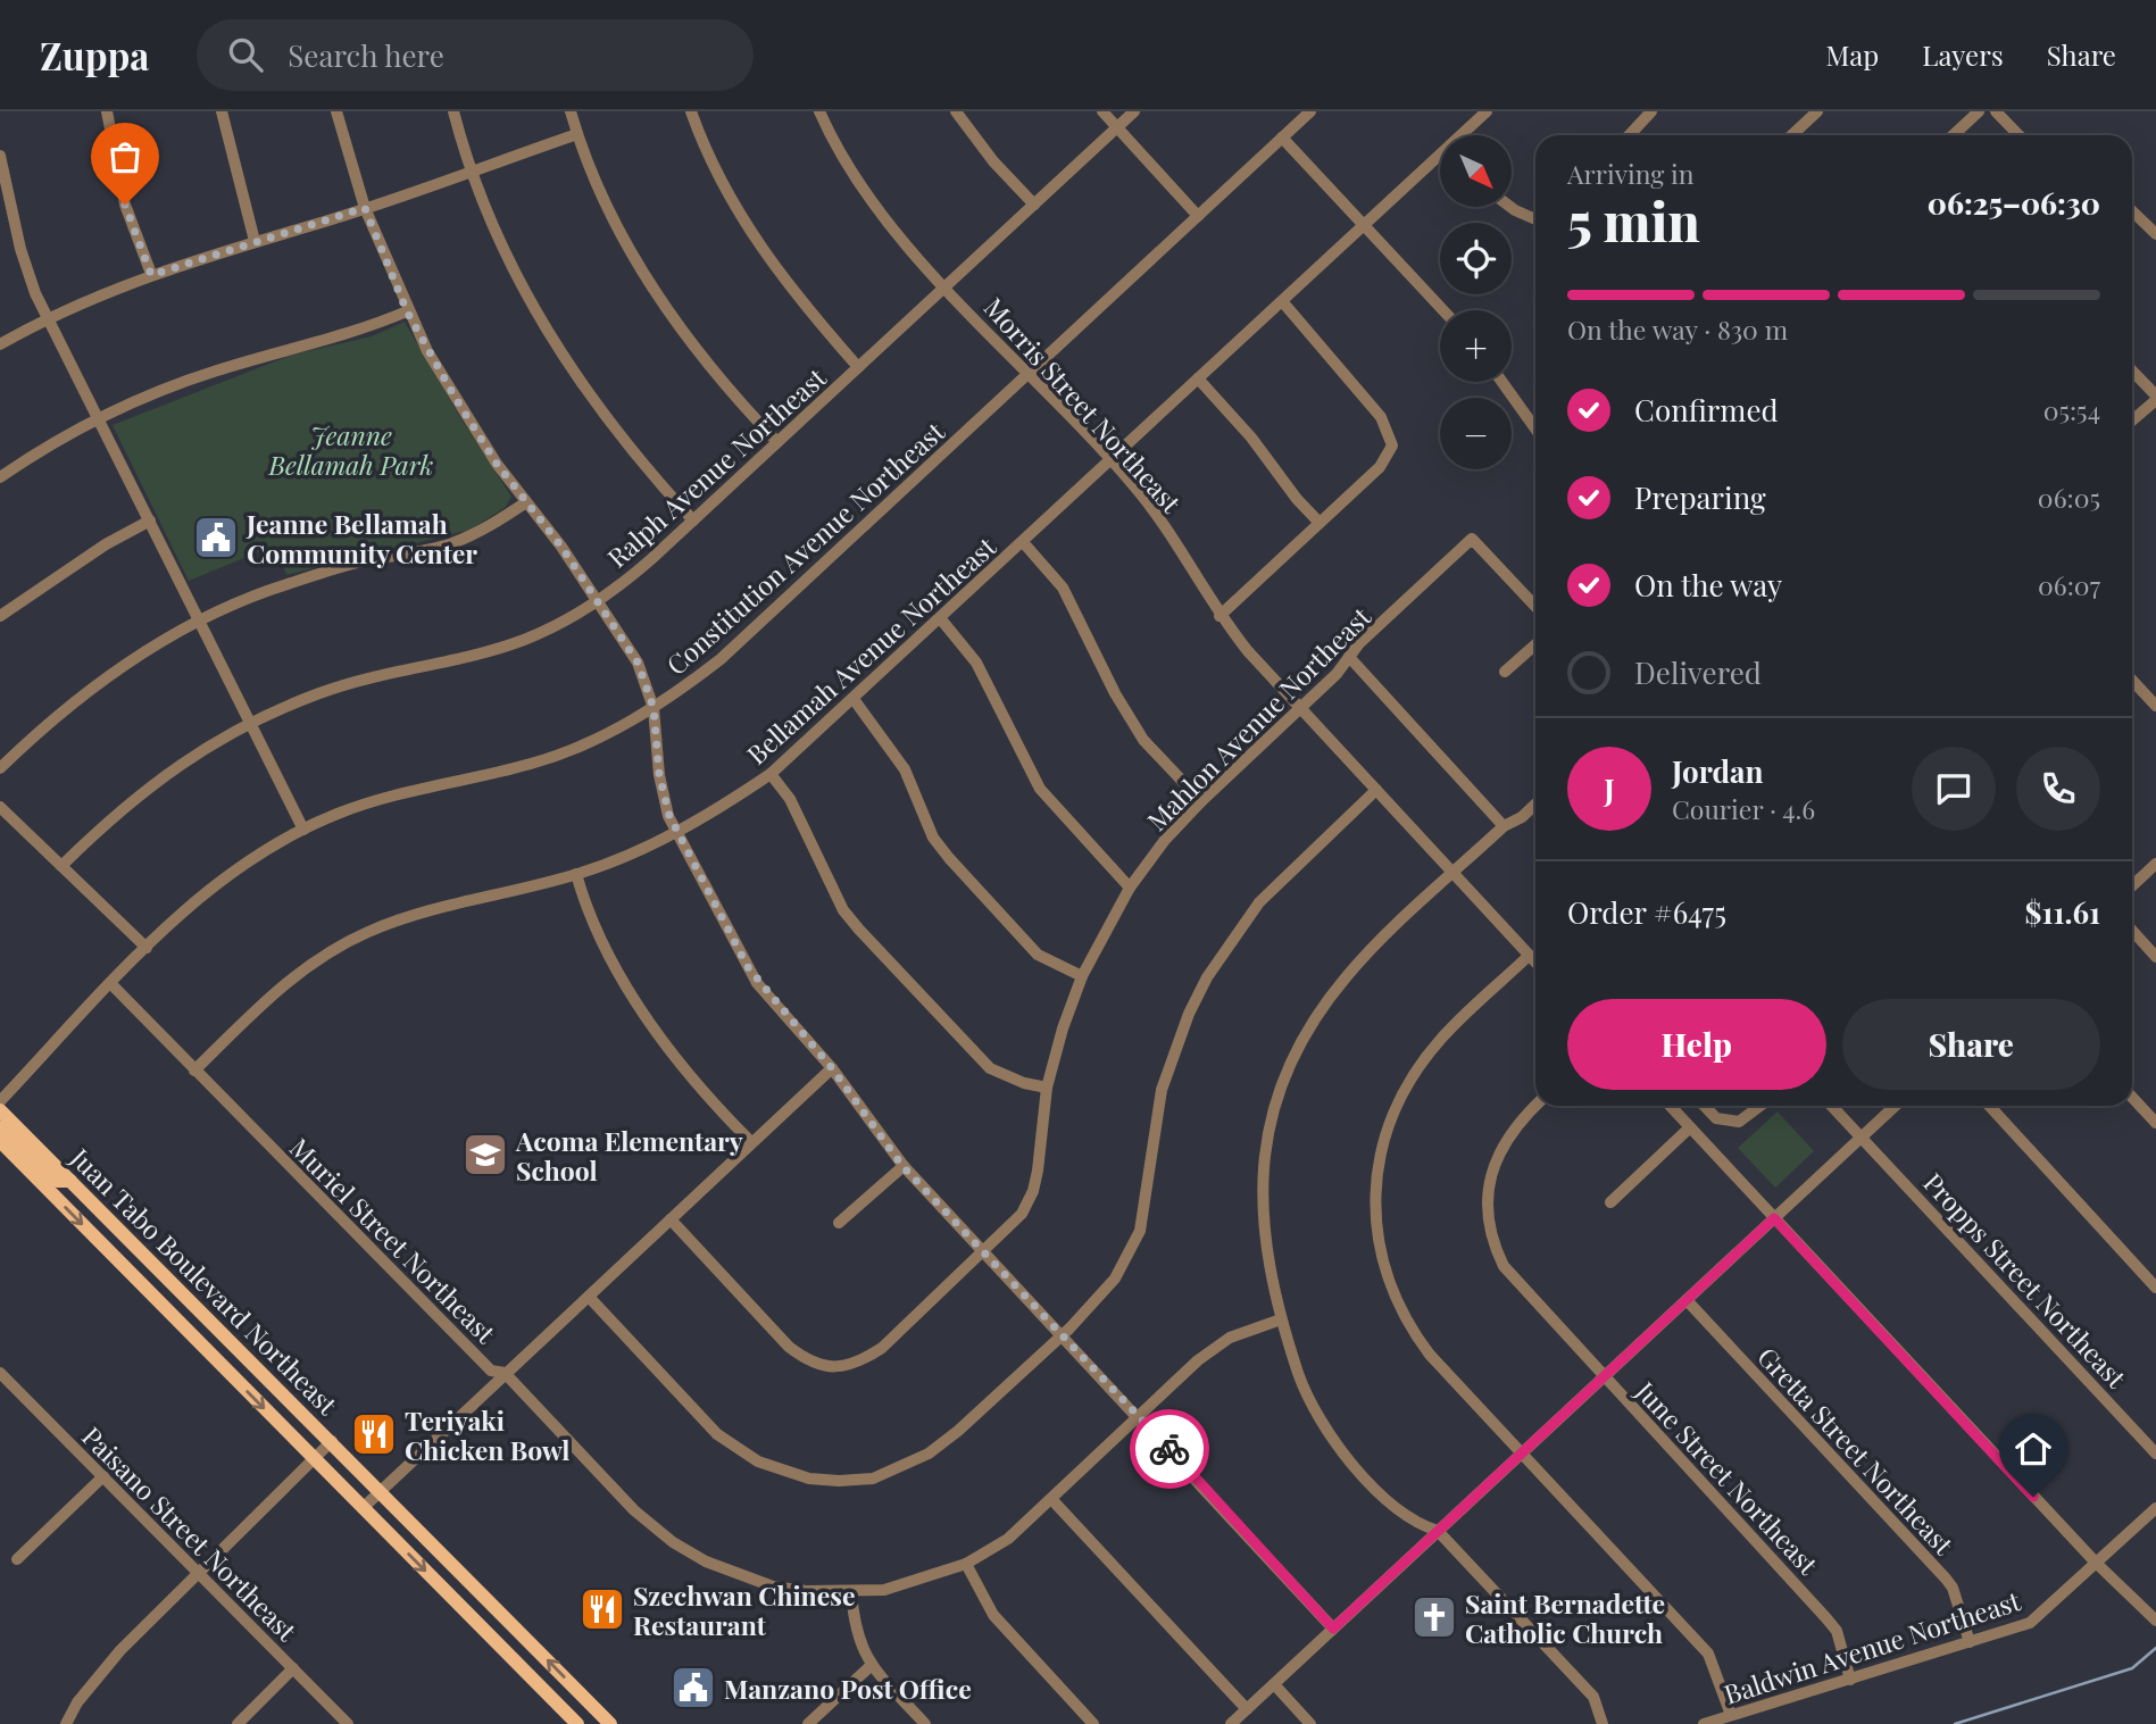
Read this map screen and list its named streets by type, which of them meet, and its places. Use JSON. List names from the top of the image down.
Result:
{
  "streets": {
    "main road": ["Juan Tabo Boulevard Northeast"],
    "street": [
      "Morris Street Northeast",
      "Ralph Avenue Northeast",
      "Constitution Avenue Northeast",
      "Bellamah Avenue Northeast",
      "Mahlon Avenue Northeast",
      "Muriel Street Northeast",
      "Propps Street Northeast",
      "Gretta Street Northeast",
      "June Street Northeast",
      "Paisano Street Northeast",
      "Baldwin Avenue Northeast"
    ]
  },
  "crossings": [
    ["Morris Street Northeast", "Ralph Avenue Northeast"],
    ["Morris Street Northeast", "Constitution Avenue Northeast"],
    ["Morris Street Northeast", "Bellamah Avenue Northeast"],
    ["Morris Street Northeast", "Mahlon Avenue Northeast"],
    ["Constitution Avenue Northeast", "Muriel Street Northeast"],
    ["Bellamah Avenue Northeast", "Muriel Street Northeast"],
    ["Gretta Street Northeast", "Baldwin Avenue Northeast"],
    ["June Street Northeast", "Baldwin Avenue Northeast"]
  ],
  "parks": ["Jeanne Bellamah Park"],
  "places": {
    "public building": ["Jeanne Bellamah Community Center", "Manzano Post Office"],
    "school or university": ["Acoma Elementary School"],
    "restaurant": ["Teriyaki Chicken Bowl", "Szechwan Chinese Restaurant"],
    "church": ["Saint Bernadette Catholic Church"]
  },
  "north": "bottom right",
  "page": {
    "header": "Zuppa",
    "search": "Search here",
    "nav": ["Map", "Layers", "Share"],
    "map_buttons": ["+", "−"],
    "heading": ["5 min", "Arriving in", "06:25–06:30"],
    "panel": [
      "Jordan",
      "Courier · 4.6",
      "Order #6475",
      "$11.61"
    ],
    "bar": "On the way · 830 m",
    "list": [
      ["Confirmed", "05:54"],
      ["Preparing", "06:05"],
      ["On the way", "06:07"],
      "Delivered"
    ],
    "round": "J",
    "buttons": ["Help", "Share"]
  }
}
